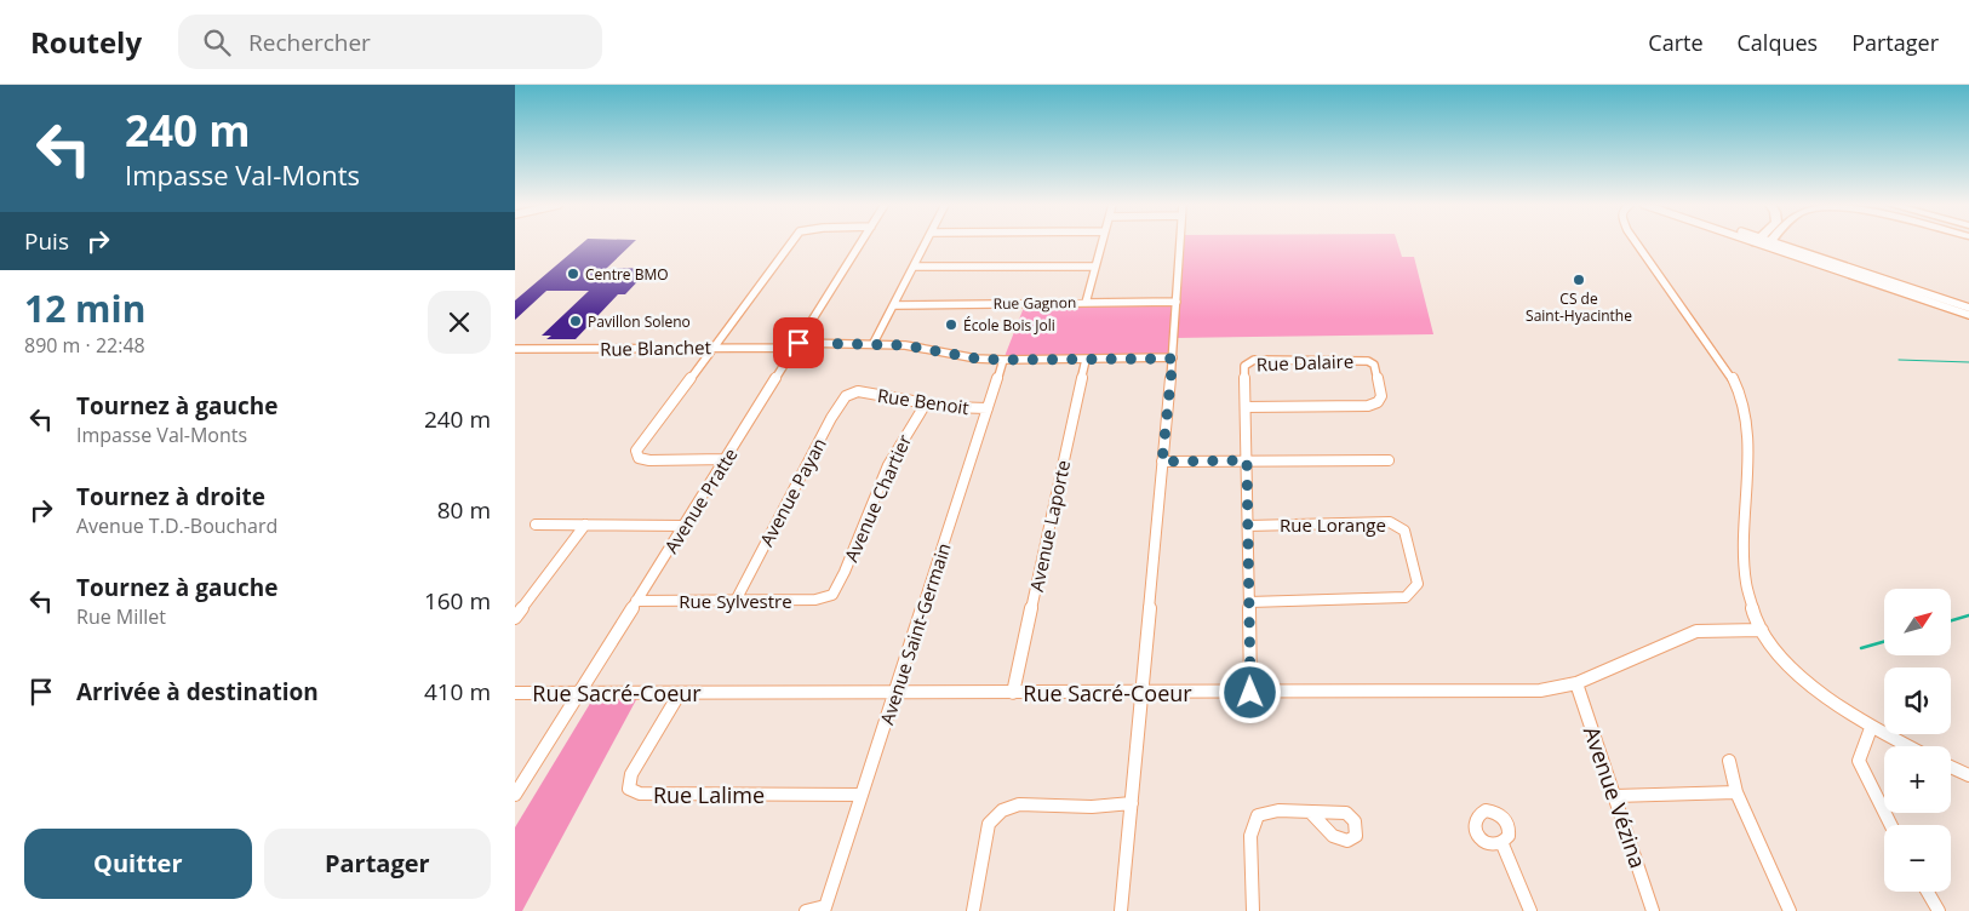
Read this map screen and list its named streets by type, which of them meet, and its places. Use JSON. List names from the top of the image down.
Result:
{
  "streets": {
    "street": [
      "Rue Gagnon",
      "Rue Blanchet",
      "Rue Dalaire",
      "Rue Benoit",
      "Avenue Payan",
      "Avenue Chartier",
      "Avenue Pratte",
      "Rue Lorange",
      "Avenue Laporte",
      "Rue Sylvestre",
      "Avenue Saint-Germain",
      "Rue Sacré-Coeur",
      "Rue Lalime",
      "Avenue Vézina"
    ]
  },
  "crossings": [
    ["Rue Blanchet", "Avenue Pratte"],
    ["Rue Blanchet", "Avenue Laporte"],
    ["Rue Blanchet", "Avenue Saint-Germain"],
    ["Rue Benoit", "Avenue Payan"],
    ["Rue Benoit", "Avenue Chartier"],
    ["Rue Benoit", "Avenue Saint-Germain"],
    ["Avenue Payan", "Rue Sylvestre"],
    ["Avenue Chartier", "Rue Sylvestre"],
    ["Avenue Pratte", "Rue Sylvestre"],
    ["Avenue Pratte", "Rue Sacré-Coeur"],
    ["Avenue Laporte", "Rue Sacré-Coeur"],
    ["Avenue Saint-Germain", "Rue Sacré-Coeur"],
    ["Avenue Saint-Germain", "Rue Lalime"],
    ["Rue Sacré-Coeur", "Rue Lalime"],
    ["Rue Sacré-Coeur", "Avenue Vézina"]
  ],
  "places": [
    "Centre BMO",
    "CS de Saint-Hyacinthe",
    "Pavillon Soleno",
    "École Bois Joli"
  ],
  "north": "top right",
  "page": {
    "header": "Routely",
    "search": "Rechercher",
    "nav": ["Carte", "Calques", "Partager"],
    "turn": ["240 m", "Impasse Val-Monts"],
    "then": "Puis",
    "heading": ["12 min", "890 m · 22:48"],
    "list": [
      {
        "name": "Tournez à gauche",
        "note": "Impasse Val-Monts",
        "value": "240 m"
      },
      {
        "name": "Tournez à droite",
        "note": "Avenue T.D.-Bouchard",
        "value": "80 m"
      },
      {
        "name": "Tournez à gauche",
        "note": "Rue Millet",
        "value": "160 m"
      },
      {
        "name": "Arrivée à destination",
        "value": "410 m"
      }
    ],
    "map_buttons": ["+", "−"],
    "buttons": ["Quitter", "Partager"]
  }
}
